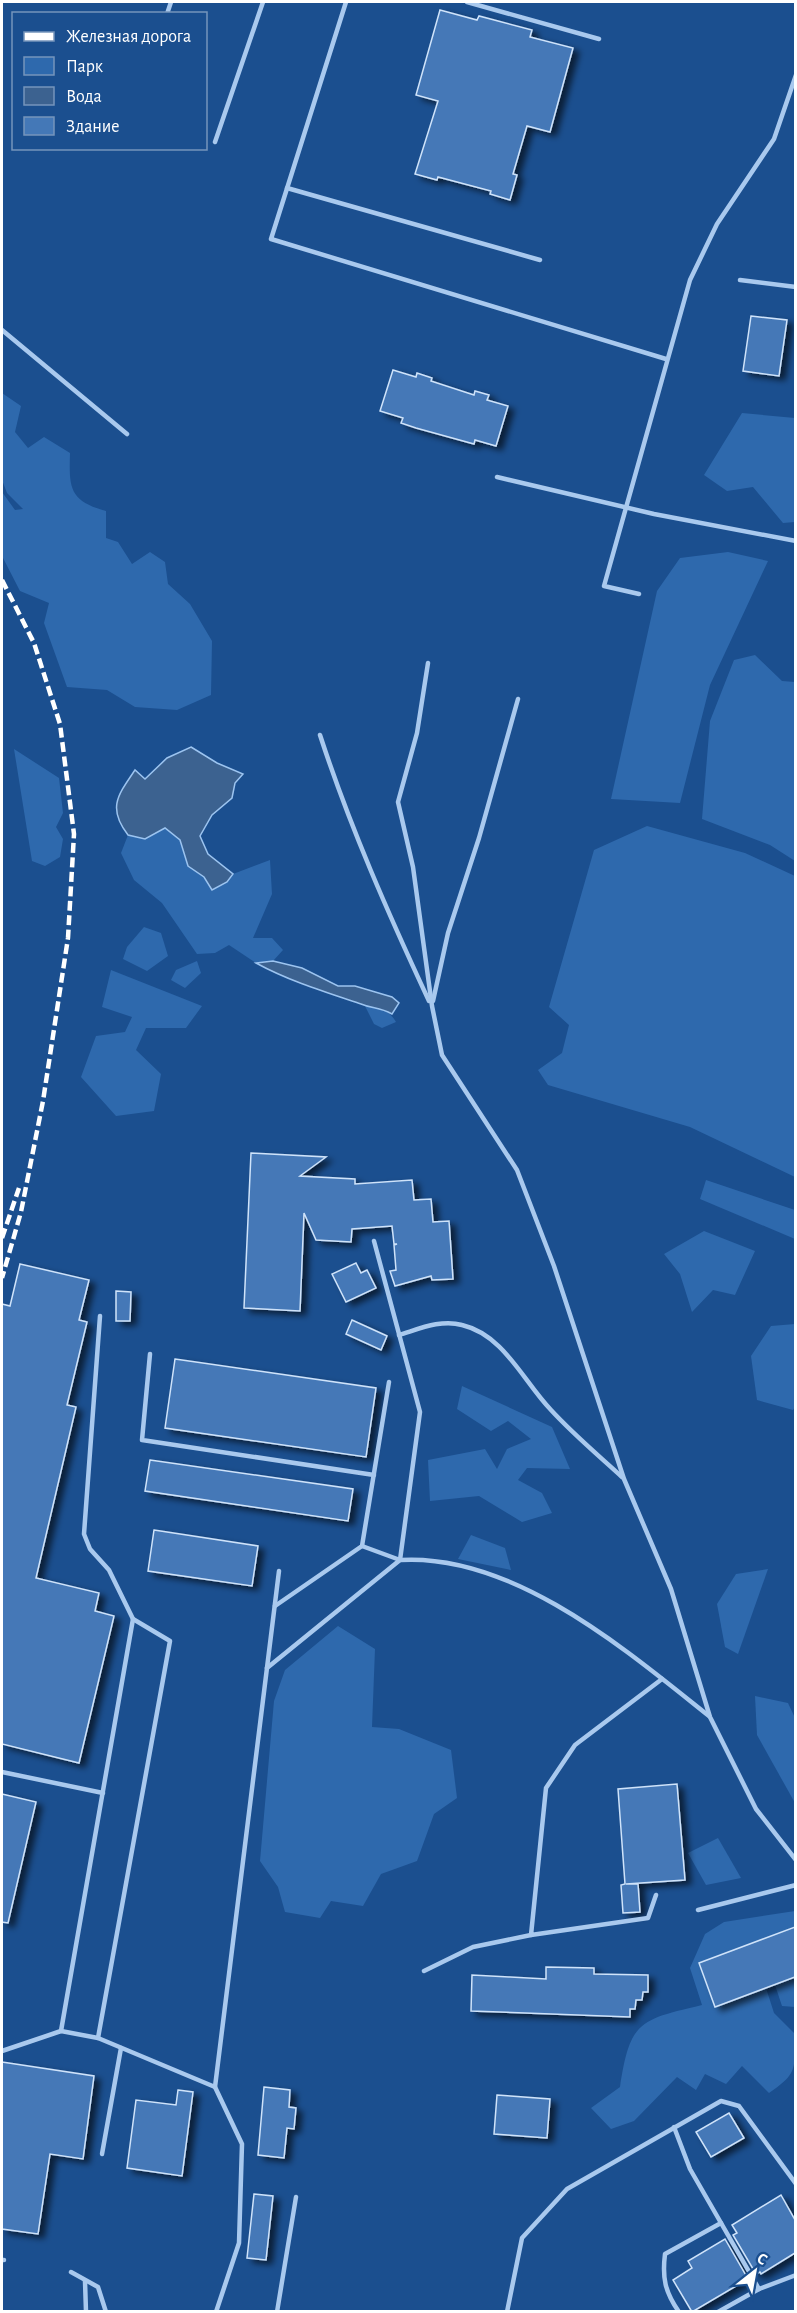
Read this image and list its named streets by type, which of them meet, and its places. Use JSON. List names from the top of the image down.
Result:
{
  "legend": [
    "Железная дорога",
    "Парк",
    "Вода",
    "Здание"
  ],
  "north": "top right"
}
